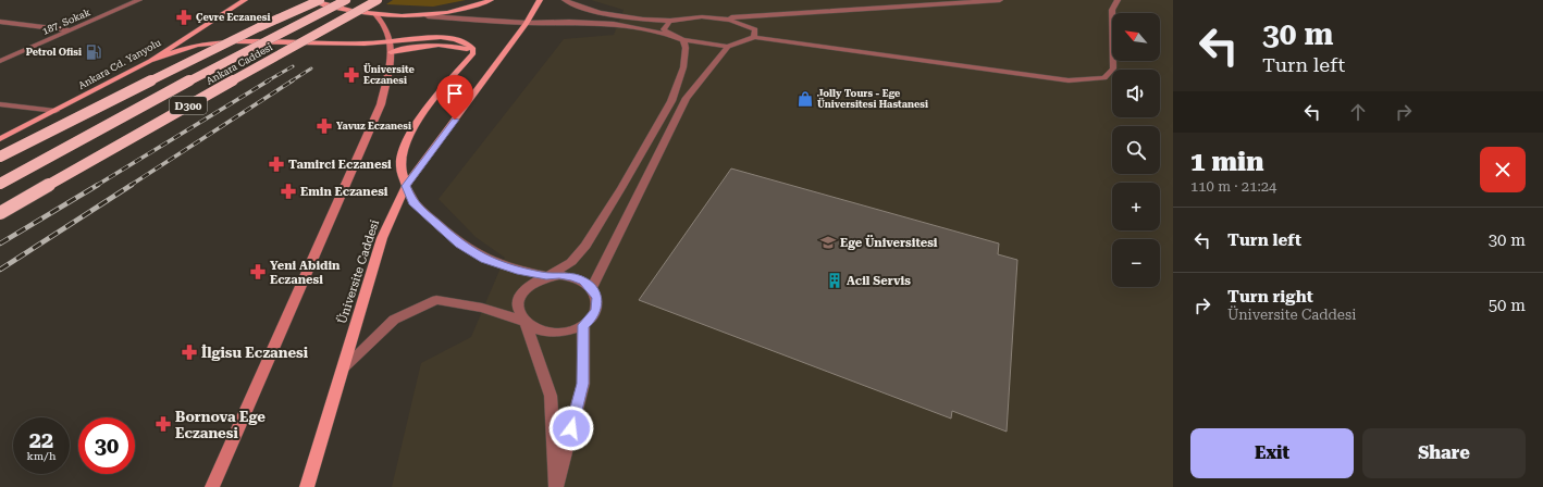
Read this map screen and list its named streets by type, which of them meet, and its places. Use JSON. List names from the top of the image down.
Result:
{
  "streets": {
    "highway": ["Ankara Caddesi", "D300"],
    "main road": ["Ankara Cd. Yanyolu", "Üniversite Caddesi"],
    "street": ["187. Sokak"]
  },
  "places": {
    "pharmacy": [
      "Çevre Eczanesi",
      "Üniversite Eczanesi",
      "Yavuz Eczanesi",
      "Tamirci Eczanesi",
      "Emin Eczanesi",
      "Yeni Abidin Eczanesi",
      "İlgisu Eczanesi",
      "Bornova Ege Eczanesi"
    ],
    "fuel station": ["Petrol Ofisi"],
    "shop": ["Jolly Tours - Ege Üniversitesi Hastanesi"],
    "school or university": ["Ege Üniversitesi"],
    "building": ["Acil Servis"]
  },
  "north": "top left",
  "page": {
    "turn": ["30 m", "Turn left"],
    "map_buttons": ["+", "−"],
    "heading": ["1 min", "110 m · 21:24"],
    "list": [
      {
        "name": "Turn left",
        "value": "30 m"
      },
      {
        "name": "Turn right",
        "note": "Üniversite Caddesi",
        "value": "50 m"
      }
    ],
    "speed": "22 km/h",
    "limit": "30",
    "buttons": ["Exit", "Share"]
  }
}
